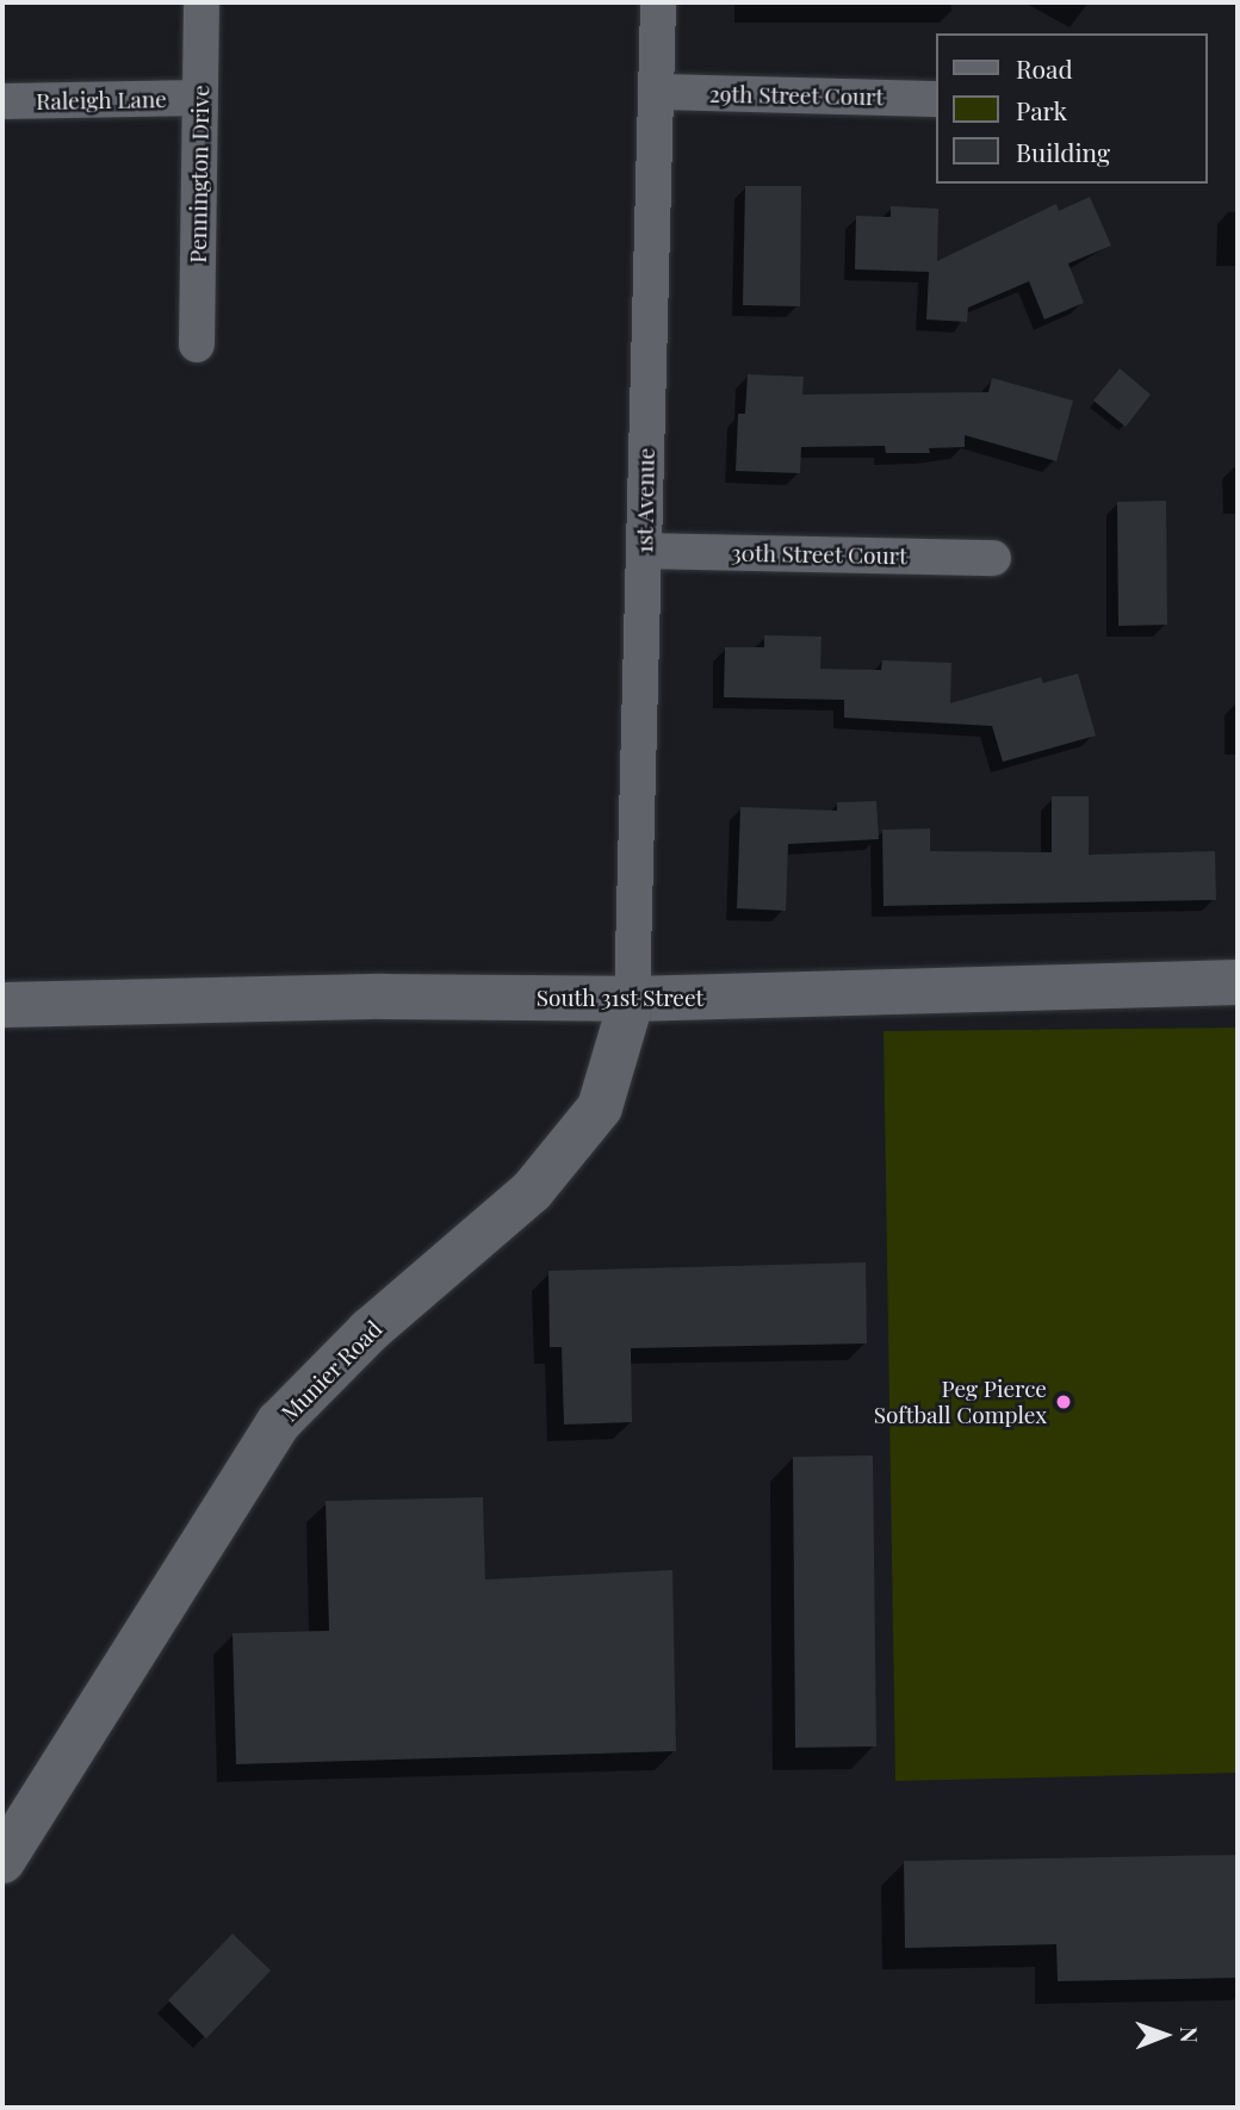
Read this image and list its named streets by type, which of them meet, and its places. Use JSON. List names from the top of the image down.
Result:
{
  "streets": {
    "street": [
      "29th Street Court",
      "Raleigh Lane",
      "Pennington Drive",
      "1st Avenue",
      "30th Street Court",
      "South 31st Street",
      "Munier Road"
    ]
  },
  "crossings": [
    ["29th Street Court", "1st Avenue"],
    ["Raleigh Lane", "Pennington Drive"],
    ["1st Avenue", "30th Street Court"],
    ["1st Avenue", "South 31st Street"],
    ["1st Avenue", "Munier Road"],
    ["South 31st Street", "Munier Road"]
  ],
  "places": ["Peg Pierce Softball Complex"],
  "legend": ["Road", "Park", "Building"],
  "north": "right"
}
